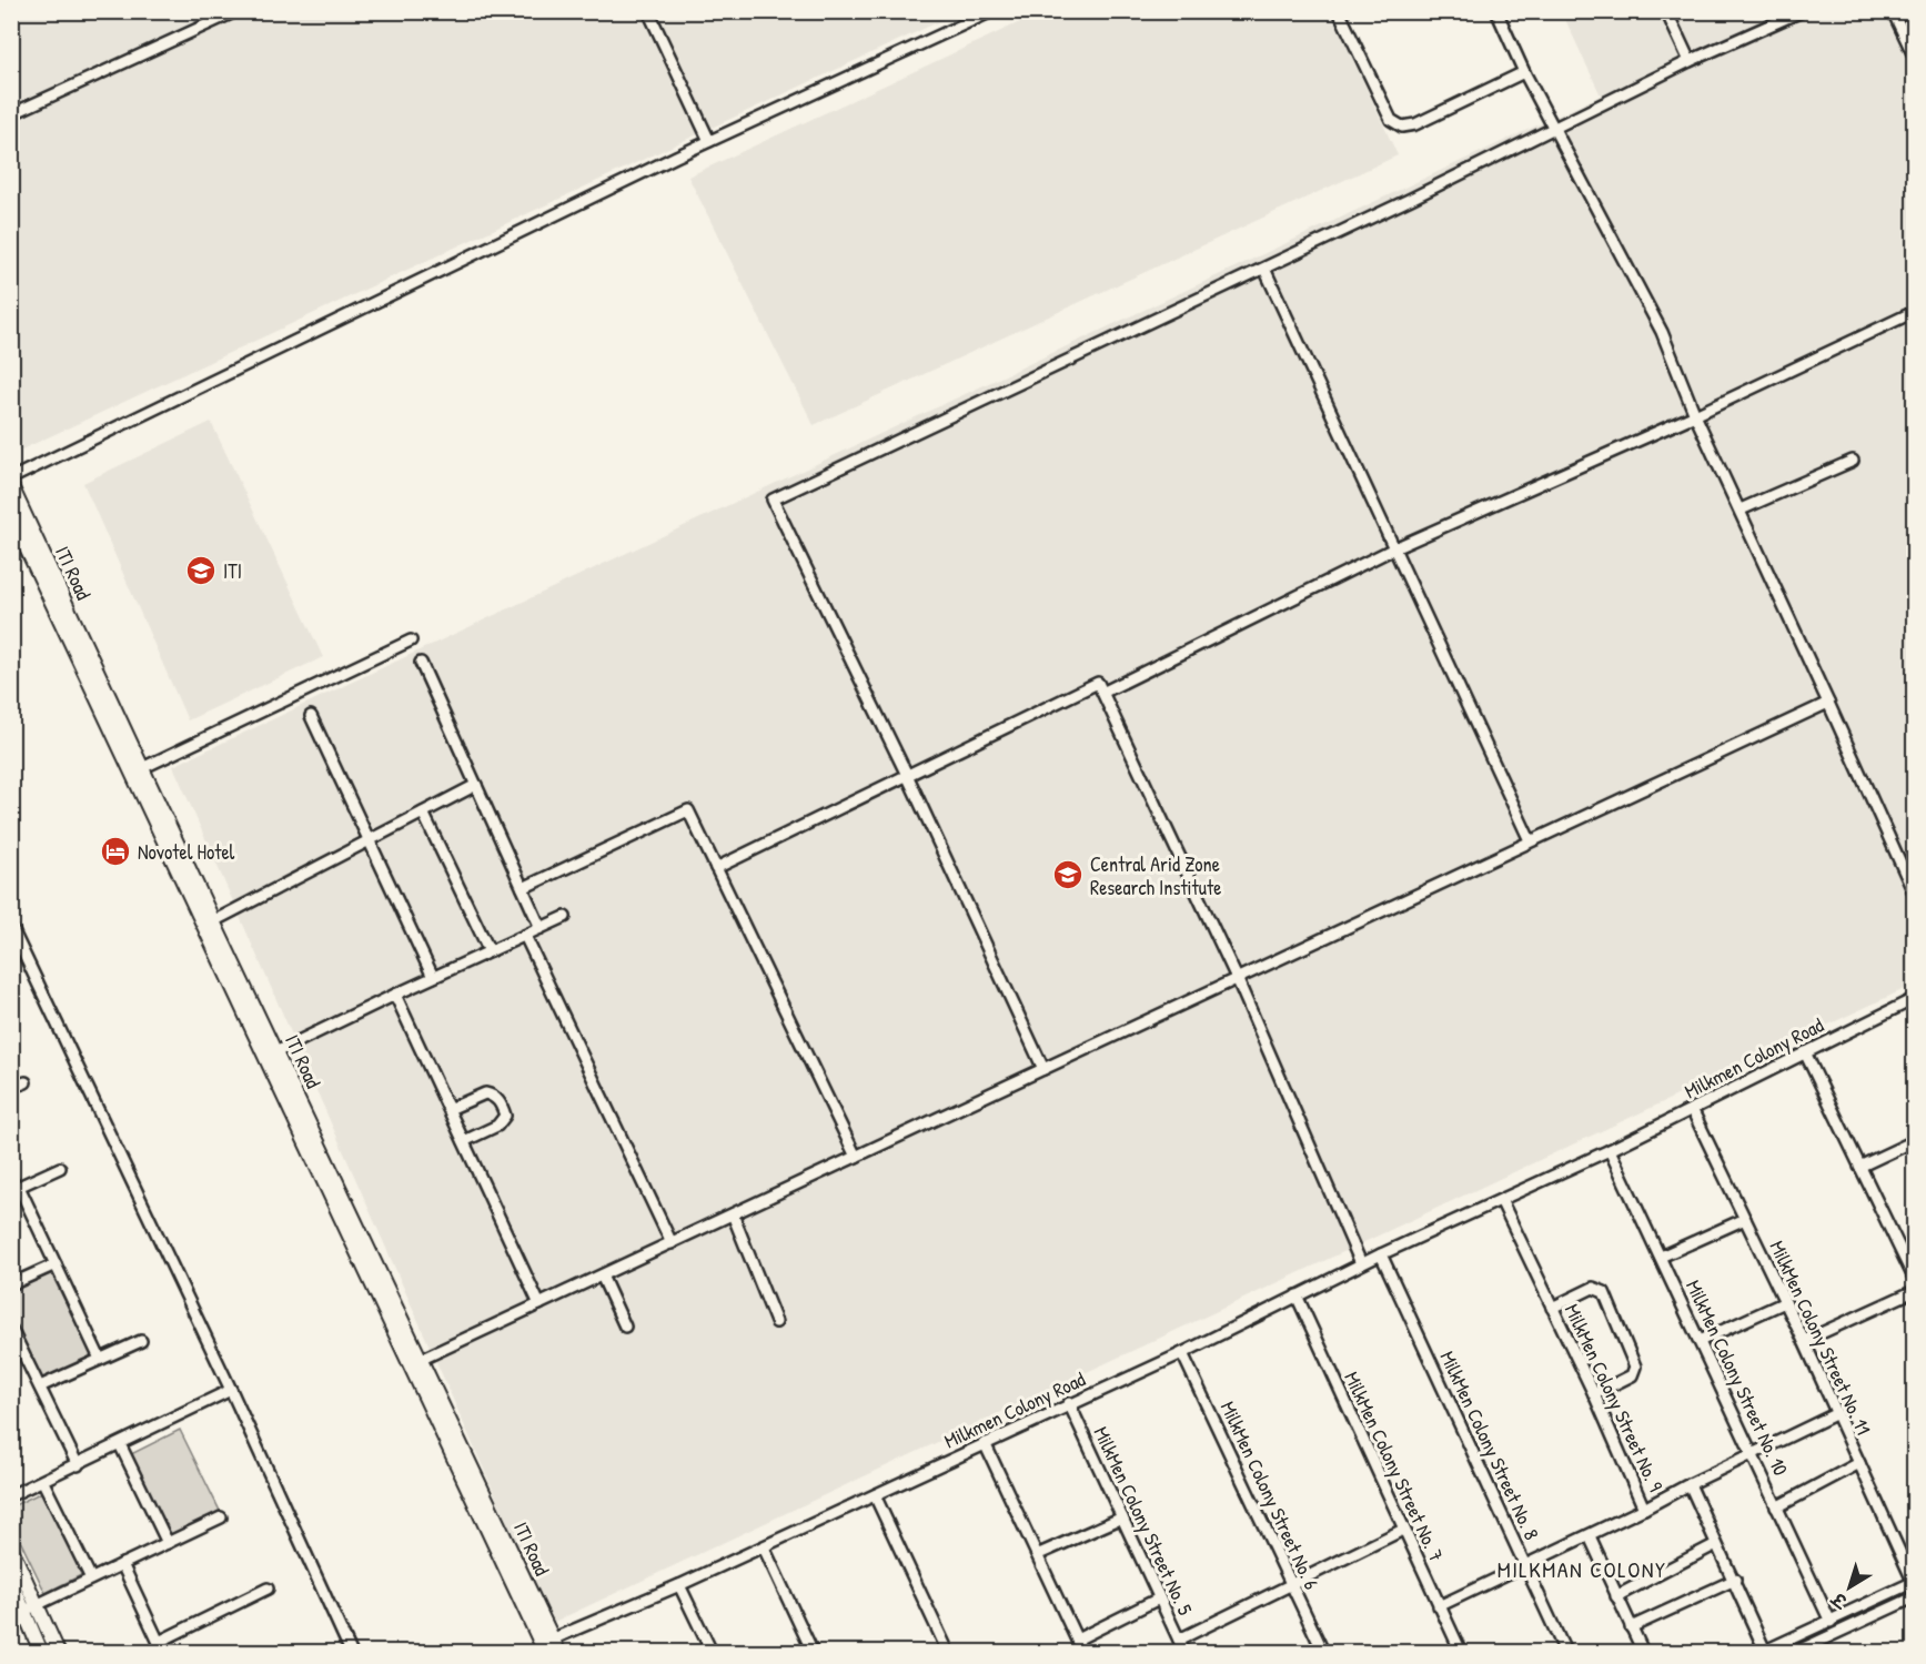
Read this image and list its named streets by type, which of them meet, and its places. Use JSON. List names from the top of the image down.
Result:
{
  "streets": {
    "street": [
      "ITI Road",
      "Milkmen Colony Road",
      "MilkMen Colony Street No. 11",
      "MilkMen Colony Street No. 10",
      "MilkMen Colony Street No. 9",
      "MilkMen Colony Street No. 8",
      "MilkMen Colony Street No. 7",
      "MilkMen Colony Street No. 6",
      "MilkMen Colony Street No. 5"
    ]
  },
  "crossings": [
    ["ITI Road", "Milkmen Colony Road"],
    ["Milkmen Colony Road", "MilkMen Colony Street No. 11"],
    ["Milkmen Colony Road", "MilkMen Colony Street No. 10"],
    ["Milkmen Colony Road", "MilkMen Colony Street No. 9"],
    ["Milkmen Colony Road", "MilkMen Colony Street No. 8"],
    ["Milkmen Colony Road", "MilkMen Colony Street No. 7"],
    ["Milkmen Colony Road", "MilkMen Colony Street No. 6"],
    ["Milkmen Colony Road", "MilkMen Colony Street No. 5"]
  ],
  "districts": ["MILKMAN COLONY"],
  "places": {
    "school or university": ["ITI", "Central Arid Zone Research Institute"],
    "hotel": ["Novotel Hotel"]
  },
  "north": "bottom left"
}
